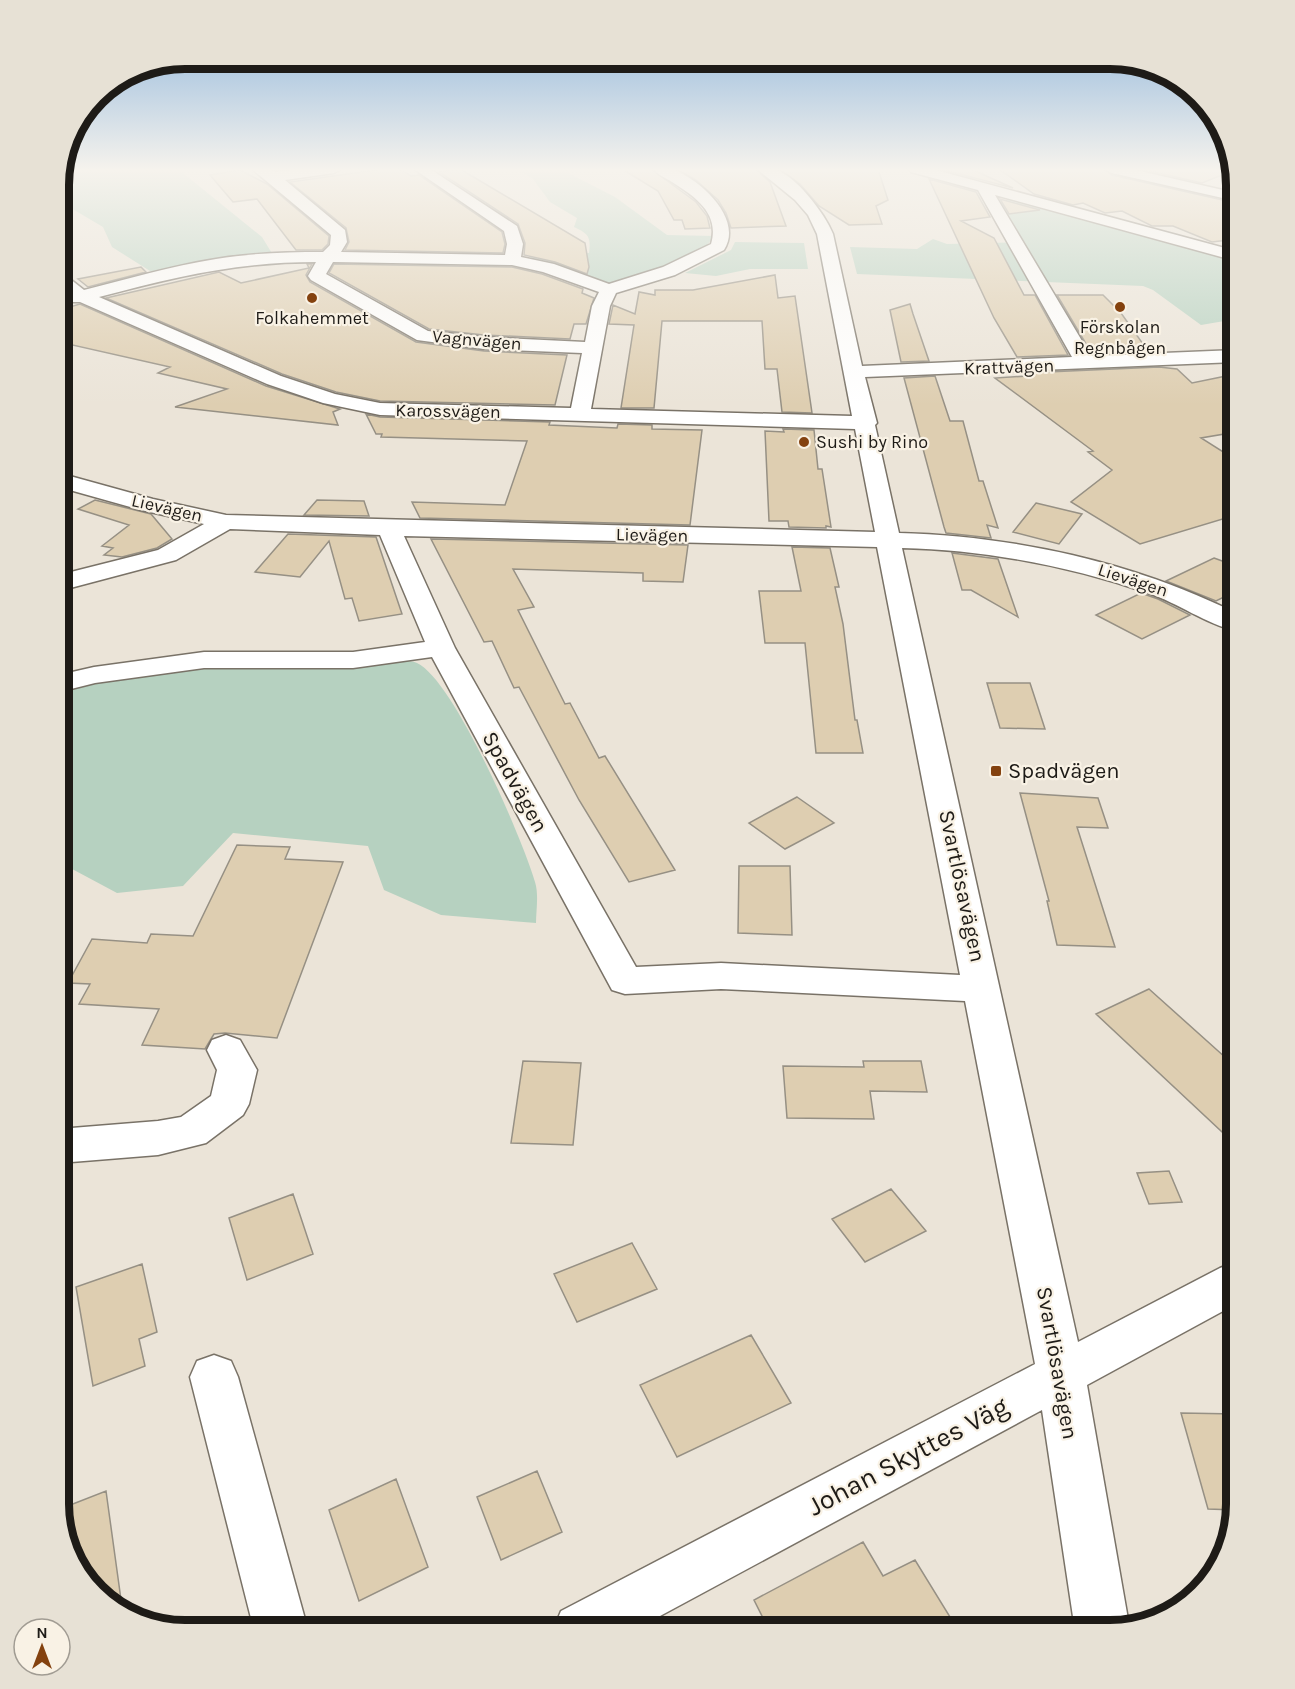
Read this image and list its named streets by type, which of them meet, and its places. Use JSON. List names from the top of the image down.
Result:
{
  "streets": {
    "street": [
      "Vagnvägen",
      "Krattvägen",
      "Karossvägen",
      "Lievägen",
      "Spadvägen",
      "Svartlösavägen",
      "Johan Skyttes Väg"
    ]
  },
  "crossings": [
    ["Krattvägen", "Svartlösavägen"],
    ["Karossvägen", "Svartlösavägen"],
    ["Lievägen", "Spadvägen"],
    ["Lievägen", "Svartlösavägen"],
    ["Spadvägen", "Svartlösavägen"],
    ["Svartlösavägen", "Johan Skyttes Väg"]
  ],
  "places": {
    "other": ["Folkahemmet", "Förskolan Regnbågen", "Sushi by Rino"],
    "transit": ["Spadvägen"]
  },
  "north": "top"
}
